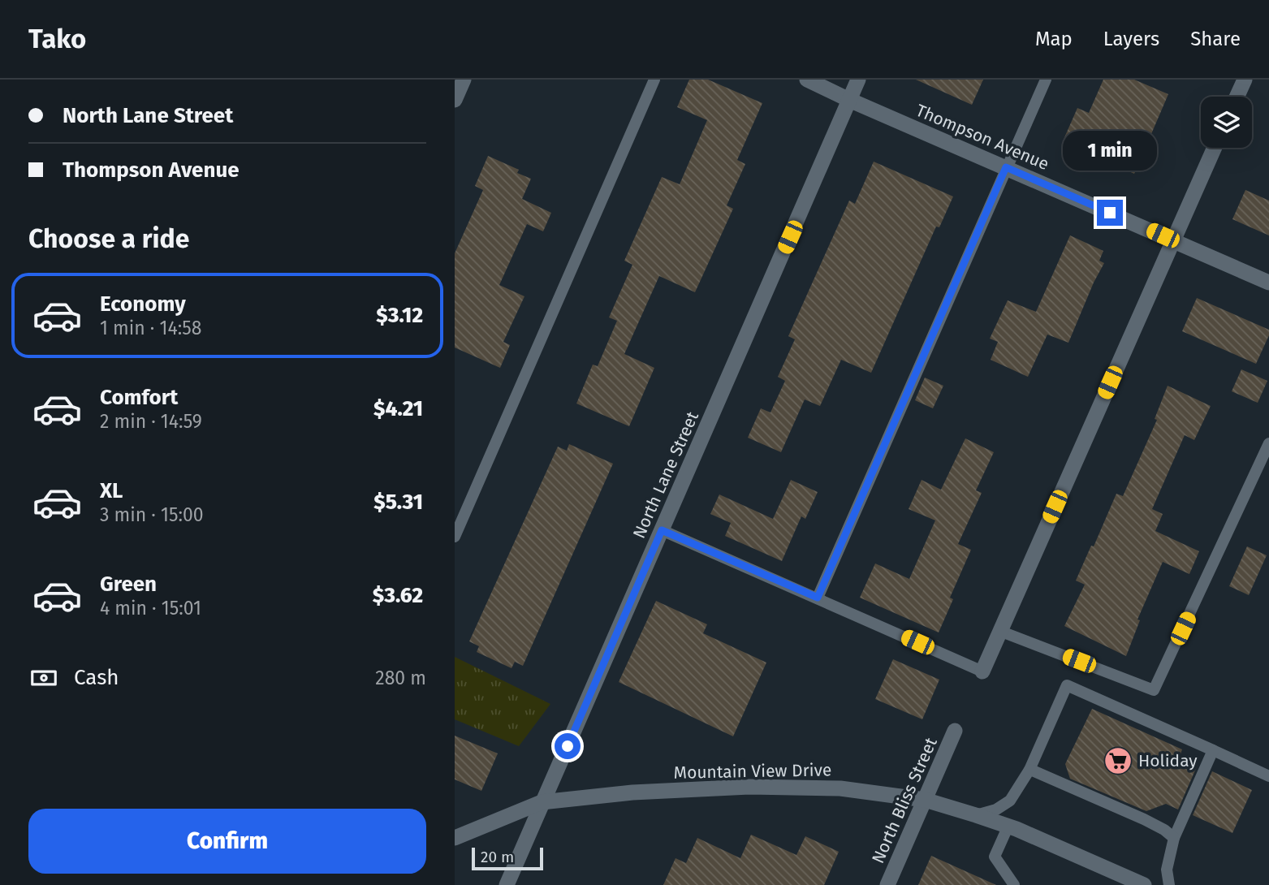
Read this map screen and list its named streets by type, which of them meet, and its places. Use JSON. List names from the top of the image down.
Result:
{
  "streets": {
    "street": [
      "Thompson Avenue",
      "North Lane Street",
      "Mountain View Drive",
      "North Bliss Street"
    ]
  },
  "crossings": [
    ["Thompson Avenue", "North Lane Street"],
    ["North Lane Street", "Mountain View Drive"],
    ["Mountain View Drive", "North Bliss Street"]
  ],
  "places": {
    "supermarket": ["Holiday"]
  },
  "scale_bar": "20 m",
  "page": {
    "header": "Tako",
    "nav": ["Map", "Layers", "Share"],
    "banner": ["North Lane Street", "Thompson Avenue"],
    "bubble": "1 min",
    "heading": "Choose a ride",
    "list": [
      {
        "name": "Economy",
        "note": "1 min · 14:58",
        "value": "$3.12"
      },
      {
        "name": "Comfort",
        "note": "2 min · 14:59",
        "value": "$4.21"
      },
      {
        "name": "XL",
        "note": "3 min · 15:00",
        "value": "$5.31"
      },
      {
        "name": "Green",
        "note": "4 min · 15:01",
        "value": "$3.62"
      }
    ],
    "pay": ["Cash", "280 m"],
    "buttons": "Confirm",
    "scale": "20 m"
  }
}
